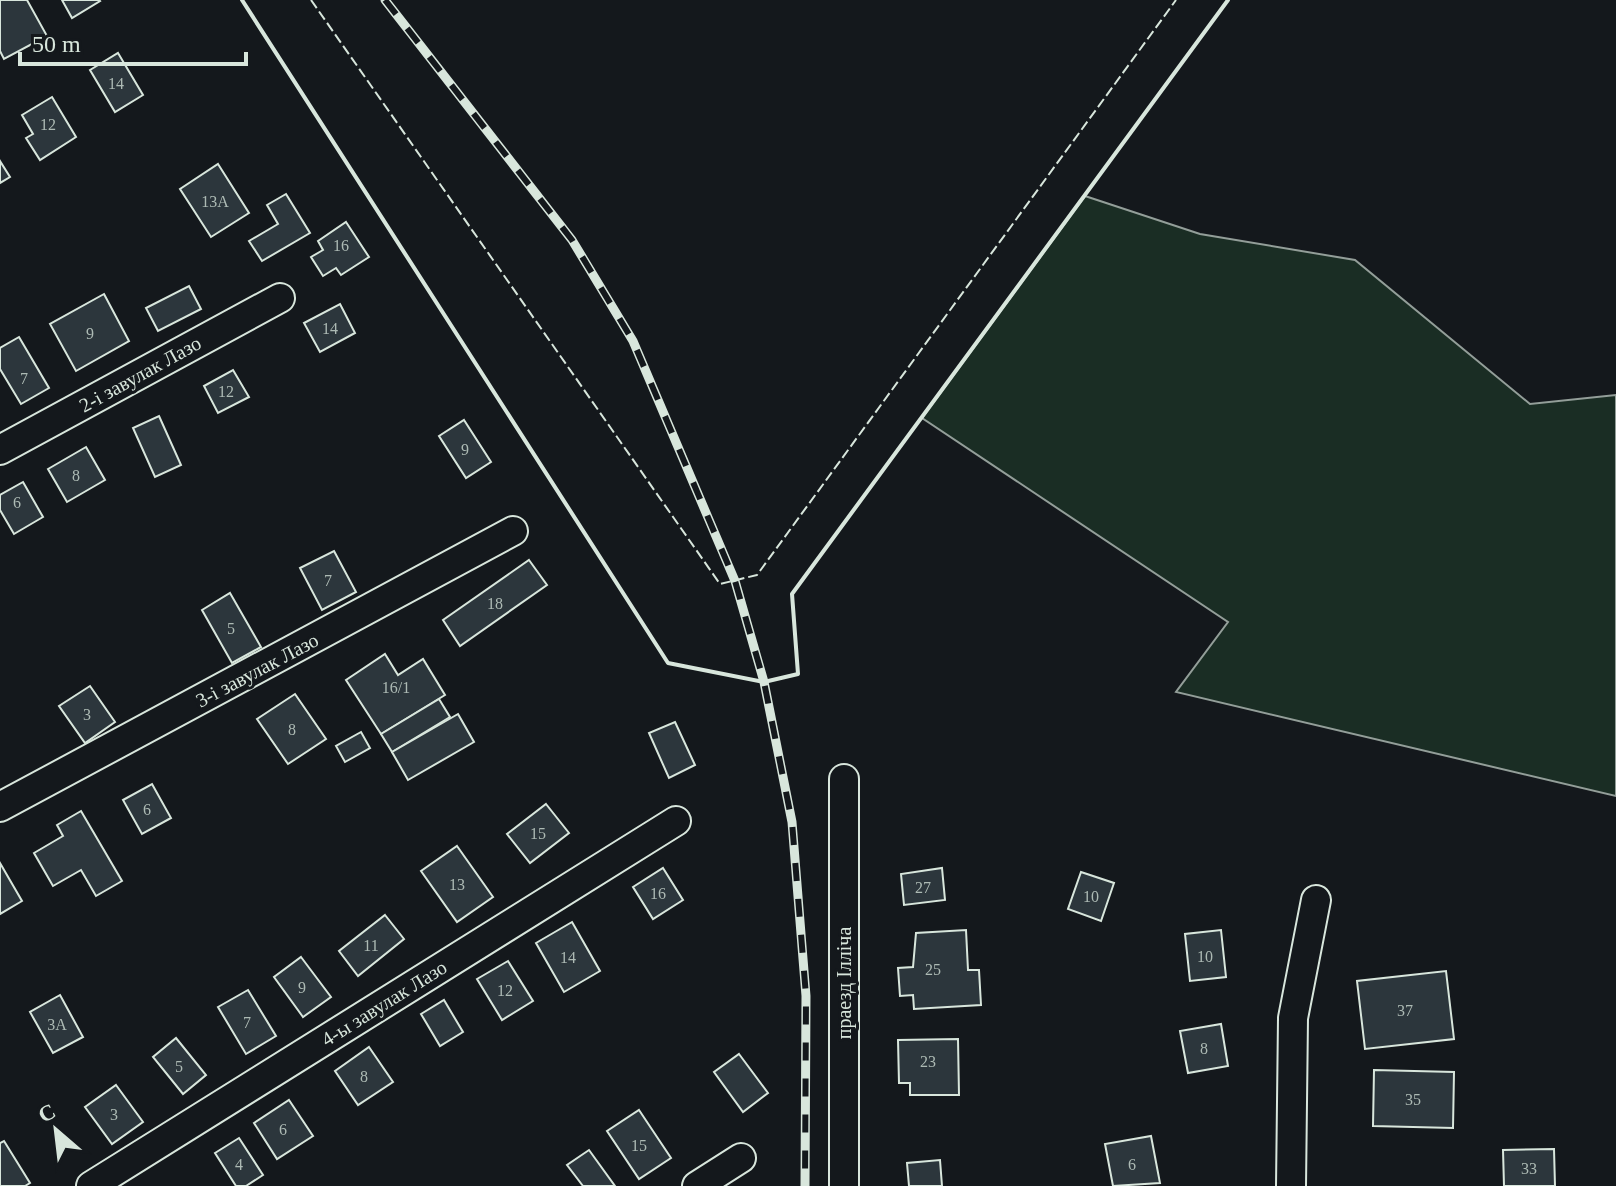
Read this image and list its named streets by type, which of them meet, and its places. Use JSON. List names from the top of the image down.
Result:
{
  "streets": {
    "street": [
      "2-і завулак Лазо",
      "3-і завулак Лазо",
      "праезд Ілліча",
      "4-ы завулак Лазо"
    ]
  },
  "house_numbers": [
    "14",
    "12",
    "13А",
    "16",
    "14",
    "9",
    "7",
    "12",
    "9",
    "8",
    "6",
    "7",
    "18",
    "5",
    "16/1",
    "3",
    "8",
    "6",
    "15",
    "13",
    "27",
    "16",
    "10",
    "11",
    "10",
    "14",
    "25",
    "9",
    "12",
    "37",
    "7",
    "3А",
    "8",
    "23",
    "5",
    "8",
    "35",
    "3",
    "6",
    "15",
    "4",
    "6",
    "33"
  ],
  "scale_bar": "50 m",
  "north": "top left"
}
